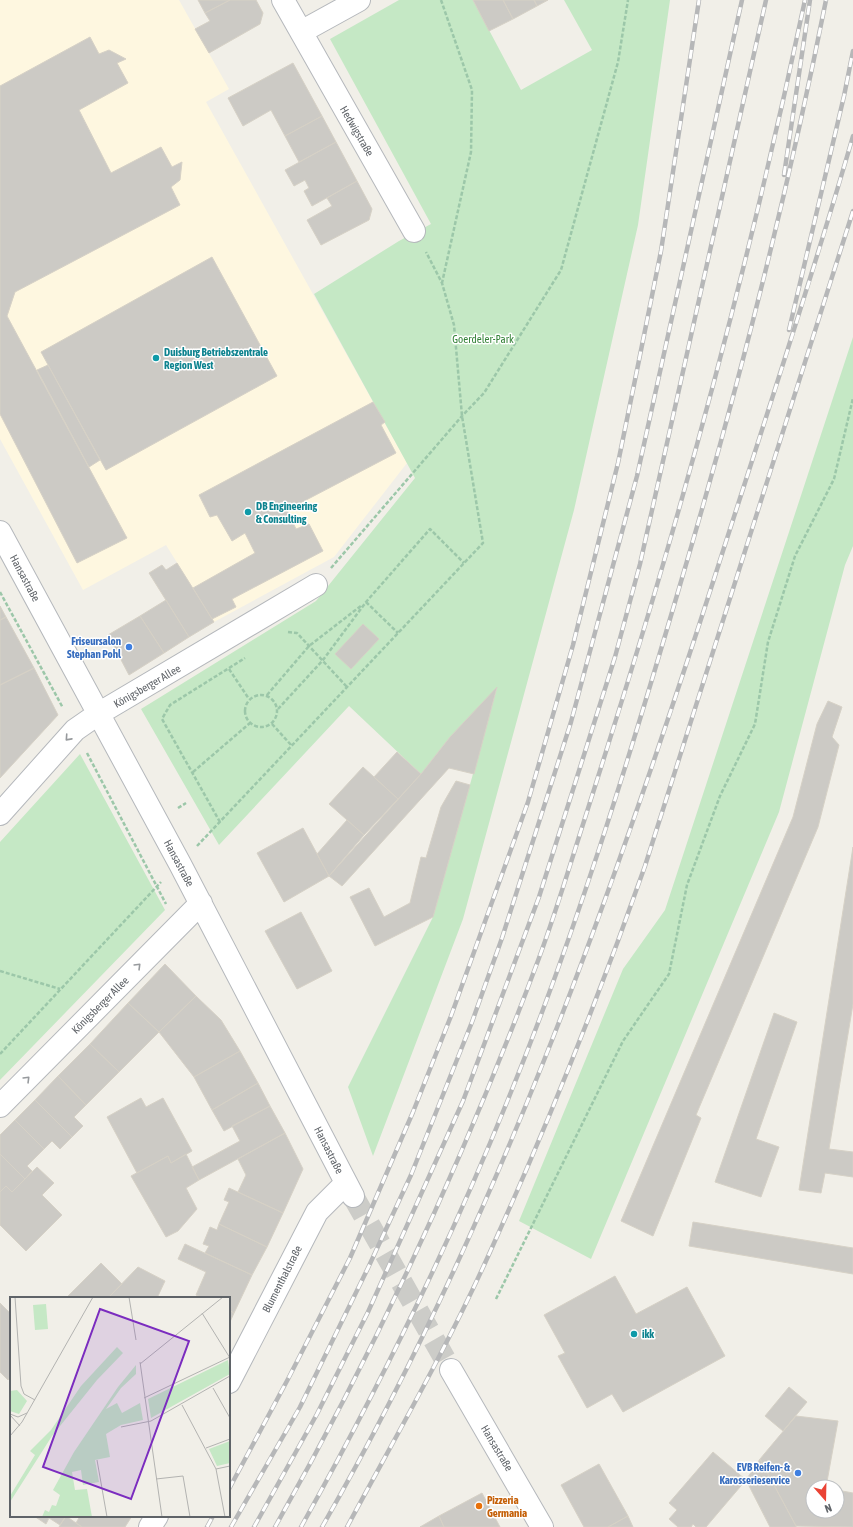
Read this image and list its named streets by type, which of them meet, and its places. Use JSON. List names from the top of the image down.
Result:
{
  "streets": {
    "street": [
      "Hedwigstraße",
      "Hansastraße",
      "Königsberger Allee",
      "Blumenthalstraße"
    ]
  },
  "crossings": [
    ["Hansastraße", "Königsberger Allee"],
    ["Hansastraße", "Blumenthalstraße"]
  ],
  "parks": ["Goerdeler-Park"],
  "places": [
    "Duisburg Betriebszentrale Region West",
    "DB Engineering & Consulting",
    "Friseursalon Stephan Pohl",
    "ikk",
    "EVB Reifen- & Karosserieservice",
    "Pizzeria Germania"
  ],
  "north": "bottom"
}
